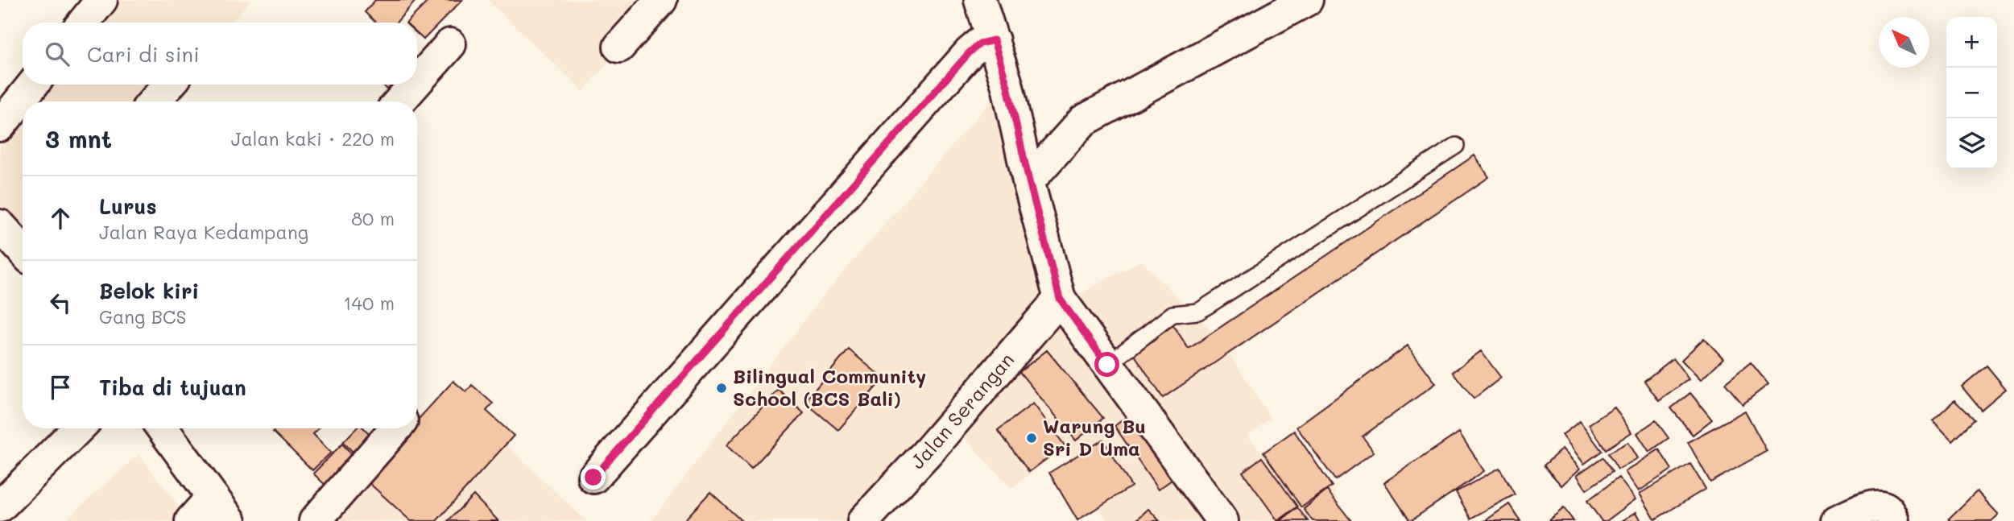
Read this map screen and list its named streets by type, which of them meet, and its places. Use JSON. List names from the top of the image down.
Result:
{
  "streets": {
    "street": ["Jalan Serangan"]
  },
  "places": ["Bilingual Community School (BCS Bali)", "Warung Bu Sri D Uma"],
  "north": "top left",
  "page": {
    "map_buttons": ["+", "−"],
    "search": "Cari di sini",
    "heading": ["3 mnt", "Jalan kaki · 220 m"],
    "list": [
      ["Lurus", "Jalan Raya Kedampang", "80 m"],
      ["Belok kiri", "Gang BCS", "140 m"],
      "Tiba di tujuan"
    ]
  }
}
